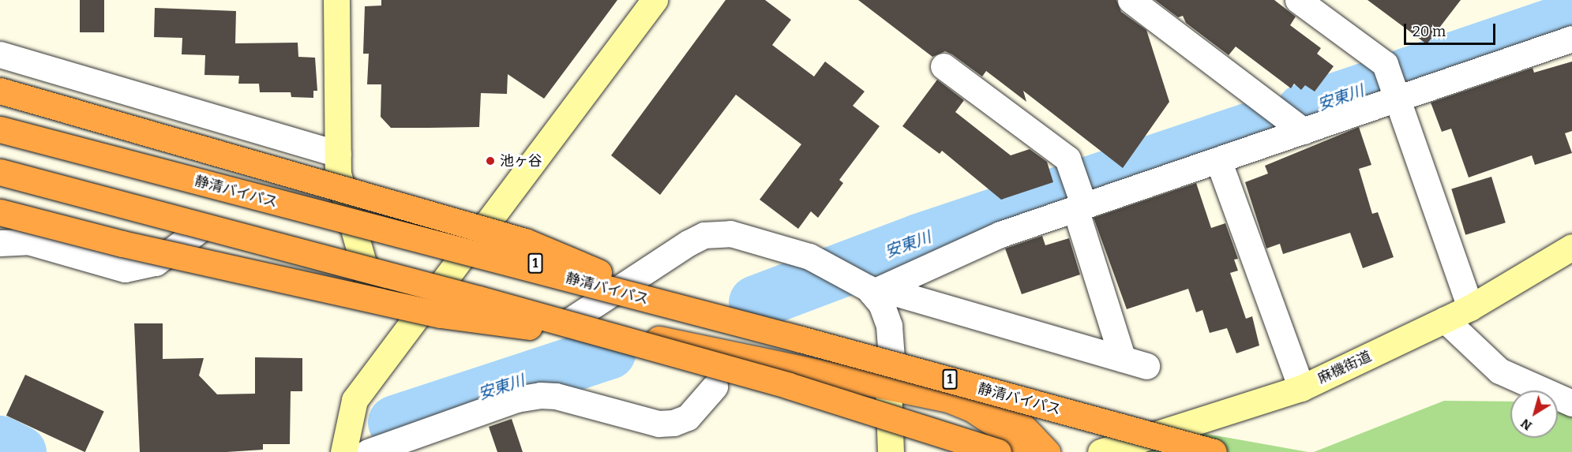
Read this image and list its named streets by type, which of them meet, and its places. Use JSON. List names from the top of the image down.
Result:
{
  "streets": {
    "highway": ["静清バイパス", "1"],
    "street": ["麻機街道"]
  },
  "crossings": [
    ["静清バイパス", "1"]
  ],
  "water": ["安東川"],
  "places": ["池ヶ谷"],
  "scale_bar": "20 m",
  "north": "bottom left"
}
